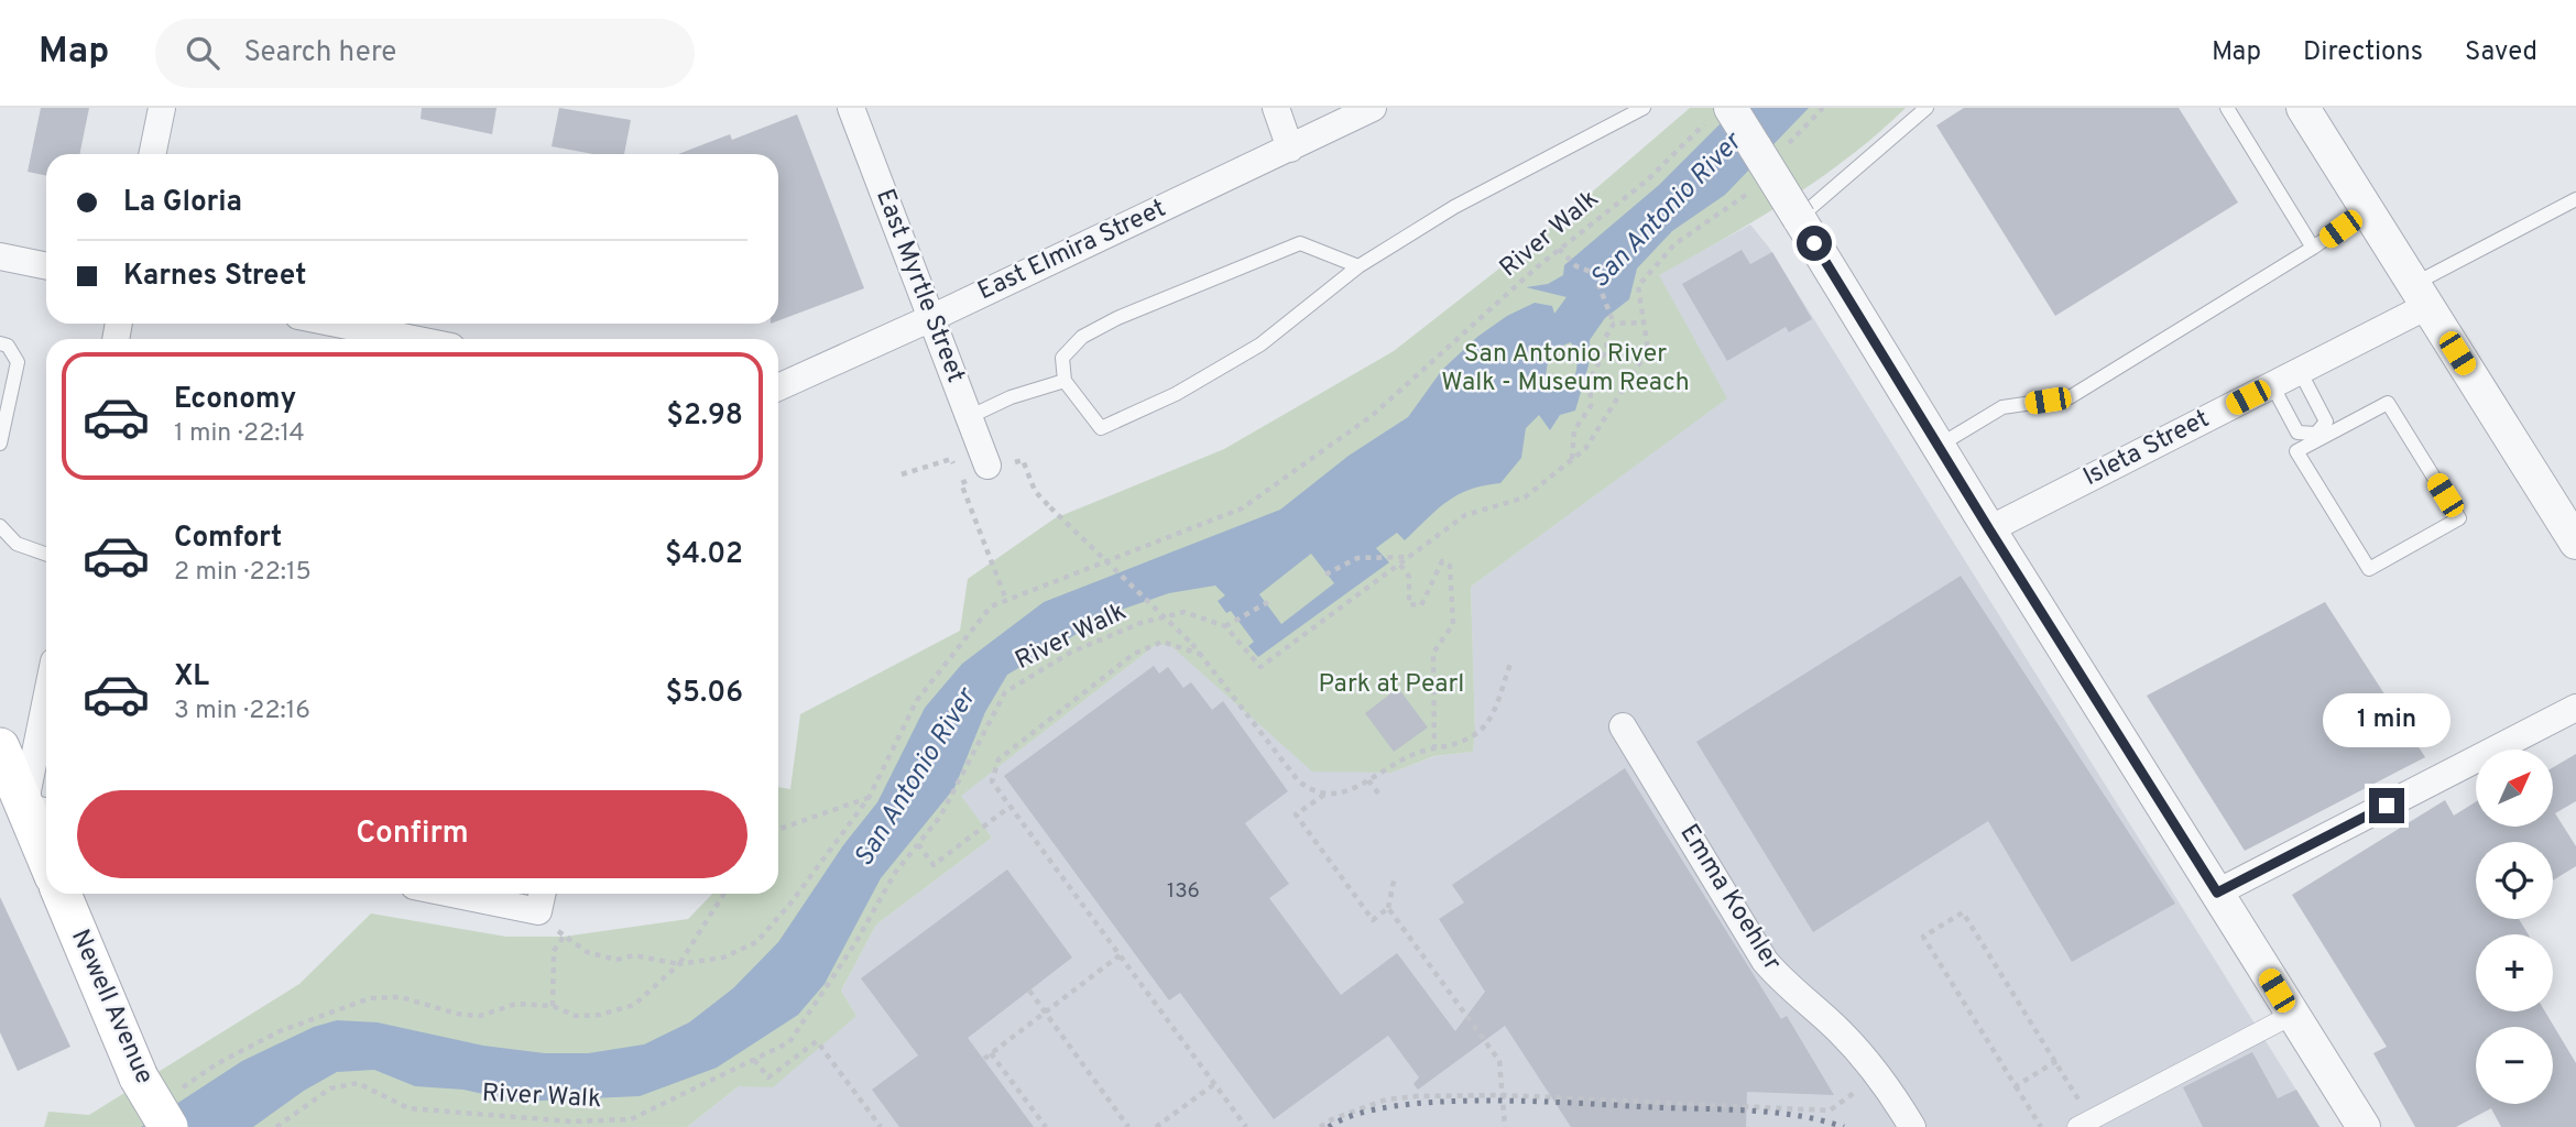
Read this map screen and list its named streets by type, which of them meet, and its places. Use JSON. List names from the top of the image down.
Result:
{
  "streets": {
    "main road": ["Newell Avenue"],
    "street": [
      "East Elmira Street",
      "East Myrtle Street",
      "Isleta Street",
      "Emma Koehler"
    ],
    "path": ["River Walk"]
  },
  "crossings": [
    ["East Elmira Street", "East Myrtle Street"]
  ],
  "water": ["San Antonio River"],
  "parks": ["San Antonio River Walk - Museum Reach", "Park at Pearl"],
  "house_numbers": ["136"],
  "north": "top right",
  "page": {
    "header": "Map",
    "search": "Search here",
    "nav": ["Map", "Directions", "Saved"],
    "banner": ["La Gloria", "Karnes Street"],
    "list": [
      {
        "name": "Economy",
        "note": "1 min · 22:14",
        "value": "$2.98"
      },
      {
        "name": "Comfort",
        "note": "2 min · 22:15",
        "value": "$4.02"
      },
      {
        "name": "XL",
        "note": "3 min · 22:16",
        "value": "$5.06"
      }
    ],
    "bubble": "1 min",
    "map_buttons": ["+", "−"],
    "buttons": "Confirm"
  }
}
